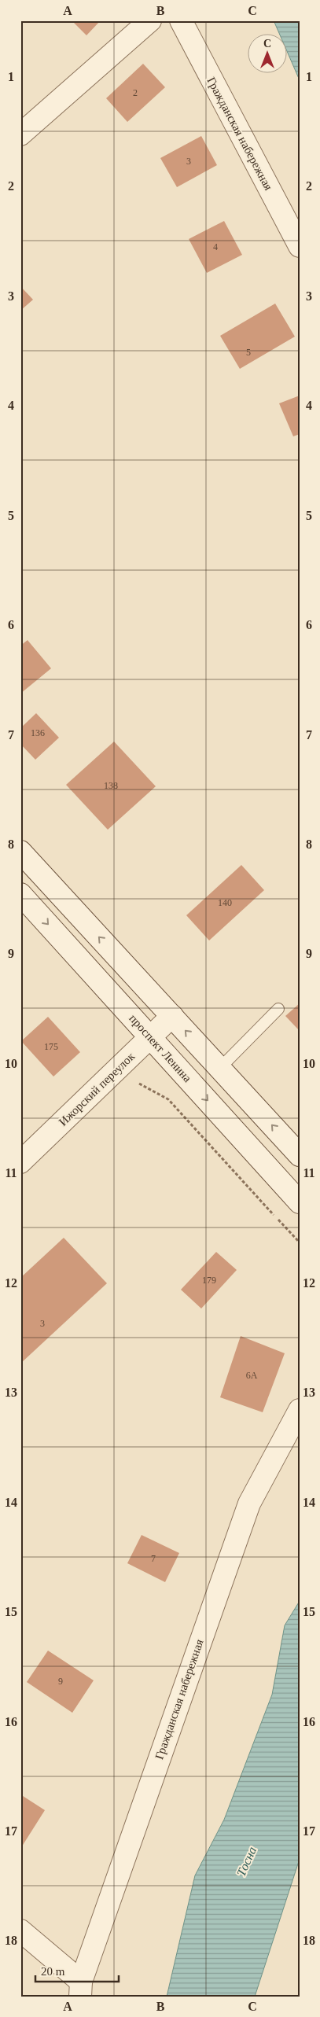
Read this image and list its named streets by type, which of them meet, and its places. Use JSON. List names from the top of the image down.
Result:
{
  "streets": {
    "street": ["Гражданская набережная", "проспект Ленина", "Ижорский переулок"]
  },
  "crossings": [
    ["проспект Ленина", "Ижорский переулок"]
  ],
  "water": ["Тосна"],
  "house_numbers": [
    "2",
    "3",
    "4",
    "5",
    "136",
    "138",
    "140",
    "175",
    "179",
    "3",
    "6А",
    "7",
    "9"
  ],
  "scale_bar": "20 m",
  "north": "top",
  "grid": {
    "columns": ["A", "B", "C"],
    "rows": [
      "1",
      "2",
      "3",
      "4",
      "5",
      "6",
      "7",
      "8",
      "9",
      "10",
      "11",
      "12",
      "13",
      "14",
      "15",
      "16",
      "17",
      "18"
    ]
  }
}
